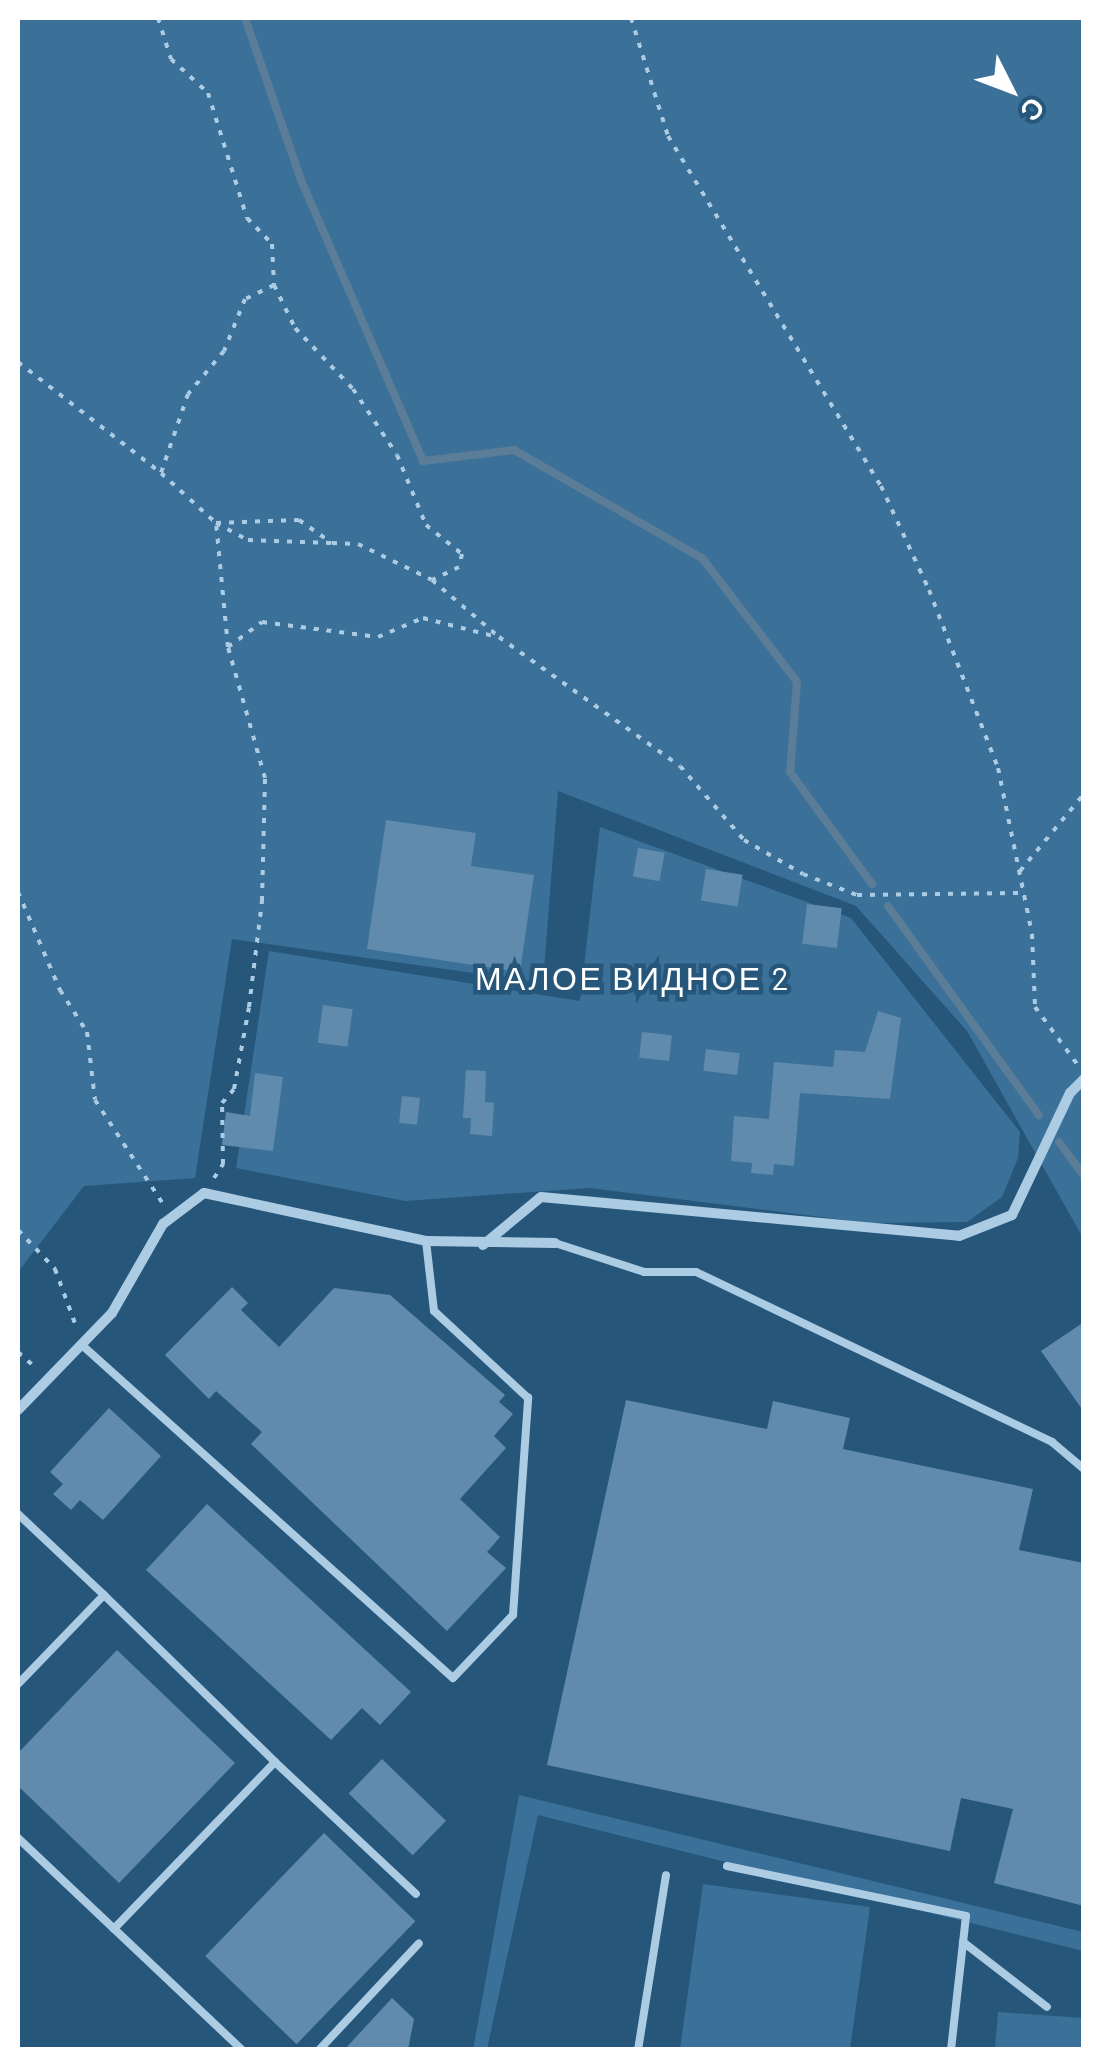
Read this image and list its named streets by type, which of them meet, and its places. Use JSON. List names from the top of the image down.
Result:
{
  "districts": ["МАЛОЕ ВИДНОЕ 2"],
  "north": "bottom right"
}
